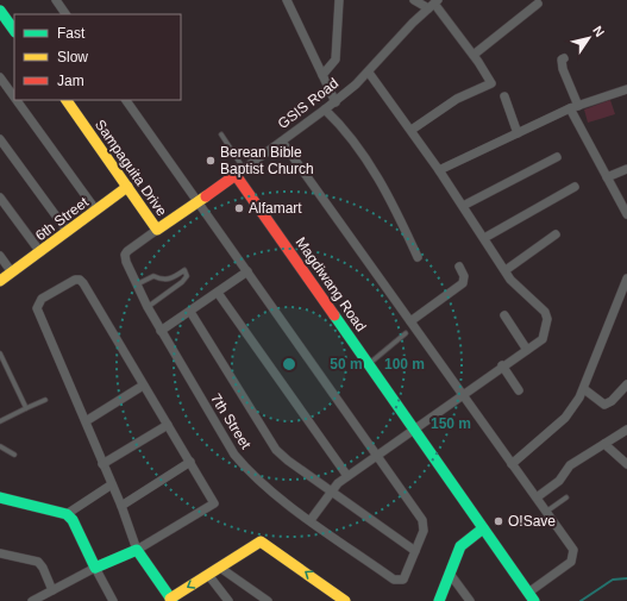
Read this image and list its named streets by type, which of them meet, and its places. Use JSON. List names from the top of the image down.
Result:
{
  "streets": {
    "main road": [
      "GSIS Road",
      "Sampaguita Drive",
      "6th Street",
      "Magdiwang Road"
    ],
    "street": ["7th Street"]
  },
  "crossings": [
    ["GSIS Road", "Sampaguita Drive"],
    ["GSIS Road", "Magdiwang Road"],
    ["GSIS Road", "7th Street"],
    ["Sampaguita Drive", "6th Street"],
    ["Sampaguita Drive", "7th Street"]
  ],
  "places": ["Berean Bible Baptist Church", "Alfamart", "O!Save"],
  "legend": ["Fast", "Slow", "Jam"],
  "north": "top right",
  "rings": ["50 m", "100 m", "150 m"]
}
